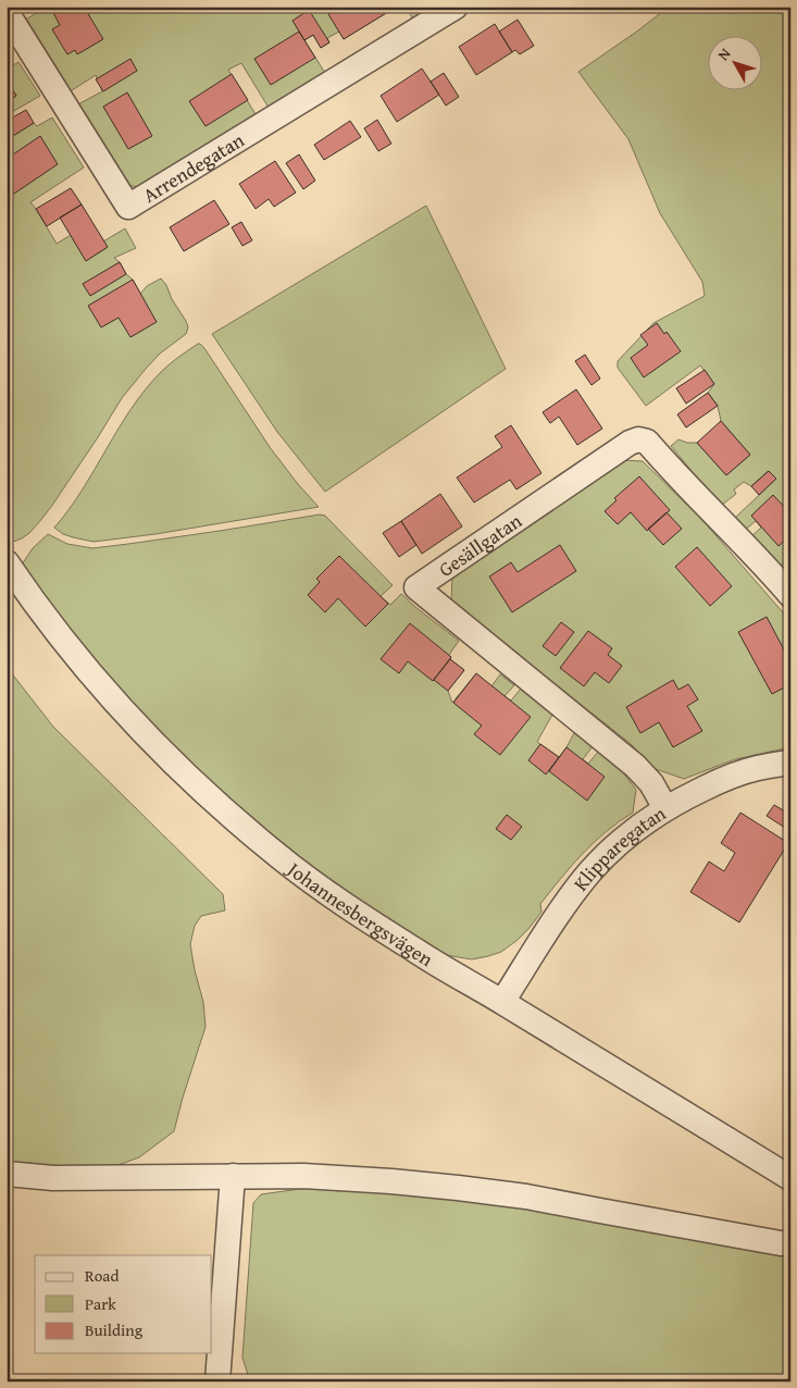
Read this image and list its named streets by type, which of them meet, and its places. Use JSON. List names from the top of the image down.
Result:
{
  "streets": {
    "street": [
      "Arrendegatan",
      "Gesällgatan",
      "Klipparegatan",
      "Johannesbergsvägen"
    ]
  },
  "crossings": [
    ["Gesällgatan", "Klipparegatan"],
    ["Klipparegatan", "Johannesbergsvägen"]
  ],
  "legend": ["Road", "Park", "Building"],
  "north": "top left"
}
